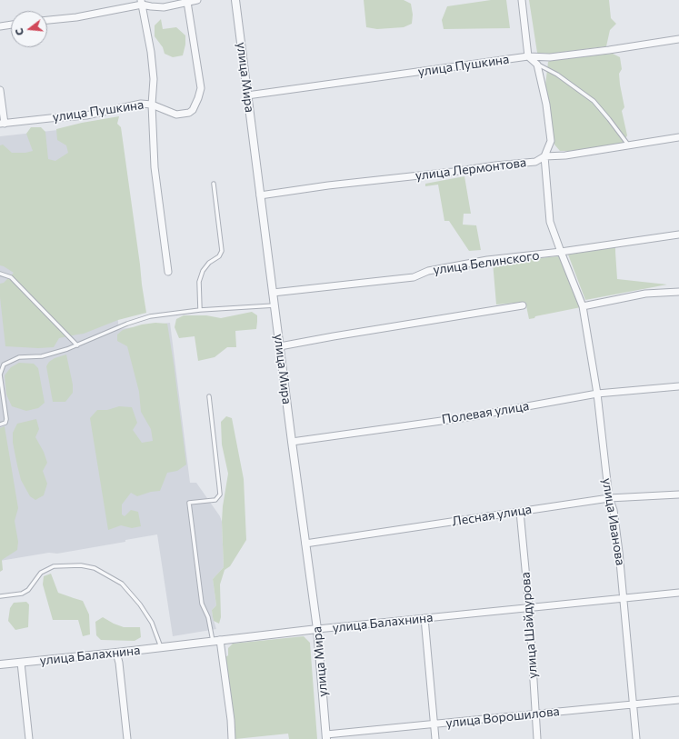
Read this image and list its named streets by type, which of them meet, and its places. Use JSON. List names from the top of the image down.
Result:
{
  "streets": {
    "street": [
      "улица Пушкина",
      "улица Мира",
      "улица Лермонтова",
      "улица Белинского",
      "Полевая улица",
      "Лесная улица",
      "улица Иванова",
      "улица Балахнина",
      "улица Шайдурова",
      "улица Ворошилова"
    ]
  },
  "crossings": [
    ["улица Пушкина", "улица Мира"],
    ["улица Мира", "улица Лермонтова"],
    ["улица Мира", "улица Белинского"],
    ["улица Мира", "Полевая улица"],
    ["улица Мира", "Лесная улица"],
    ["улица Мира", "улица Балахнина"],
    ["улица Мира", "улица Ворошилова"],
    ["улица Лермонтова", "улица Иванова"],
    ["улица Белинского", "улица Иванова"],
    ["Полевая улица", "улица Иванова"],
    ["Лесная улица", "улица Иванова"],
    ["Лесная улица", "улица Шайдурова"],
    ["улица Иванова", "улица Балахнина"],
    ["улица Иванова", "улица Ворошилова"],
    ["улица Балахнина", "улица Шайдурова"],
    ["улица Шайдурова", "улица Ворошилова"]
  ],
  "north": "left"
}
